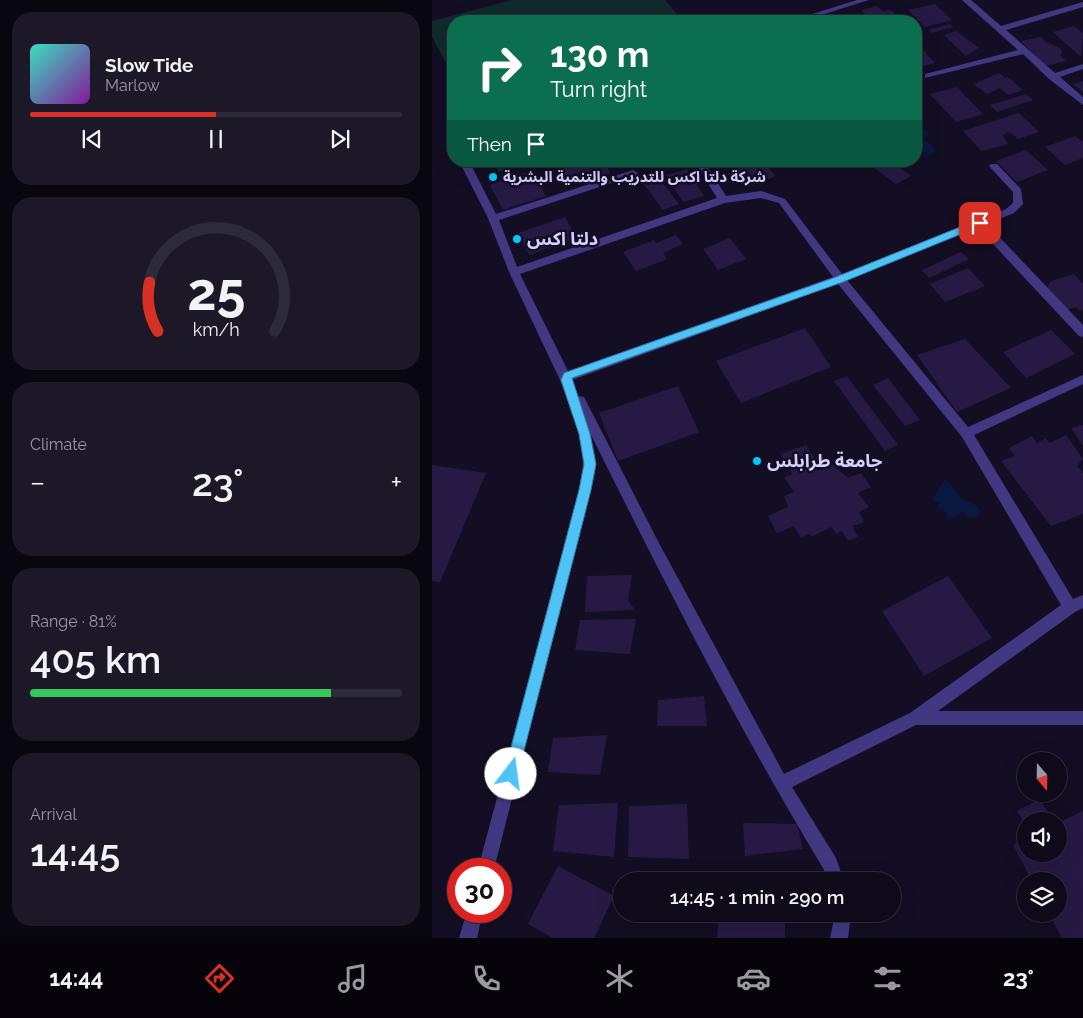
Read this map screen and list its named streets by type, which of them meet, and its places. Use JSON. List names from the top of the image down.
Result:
{
  "places": ["شركة دلتا اكس للتدريب والتنمية البشرية", "دلتا اكس", "جامعة طرابلس"],
  "north": "bottom",
  "page": {
    "turn": ["130 m", "Turn right"],
    "song": ["Slow Tide", "Marlow"],
    "then": "Then",
    "tile": [
      "Climate",
      ["Range · 81%", "405 km"],
      ["Arrival", "14:45"]
    ],
    "heat": ["−", "23°", "+"],
    "limit": "30",
    "trip": "14:45 · 1 min · 290 m",
    "tabs": ["14:44", "23°"],
    "gauge": ["25", "km/h"]
  }
}
